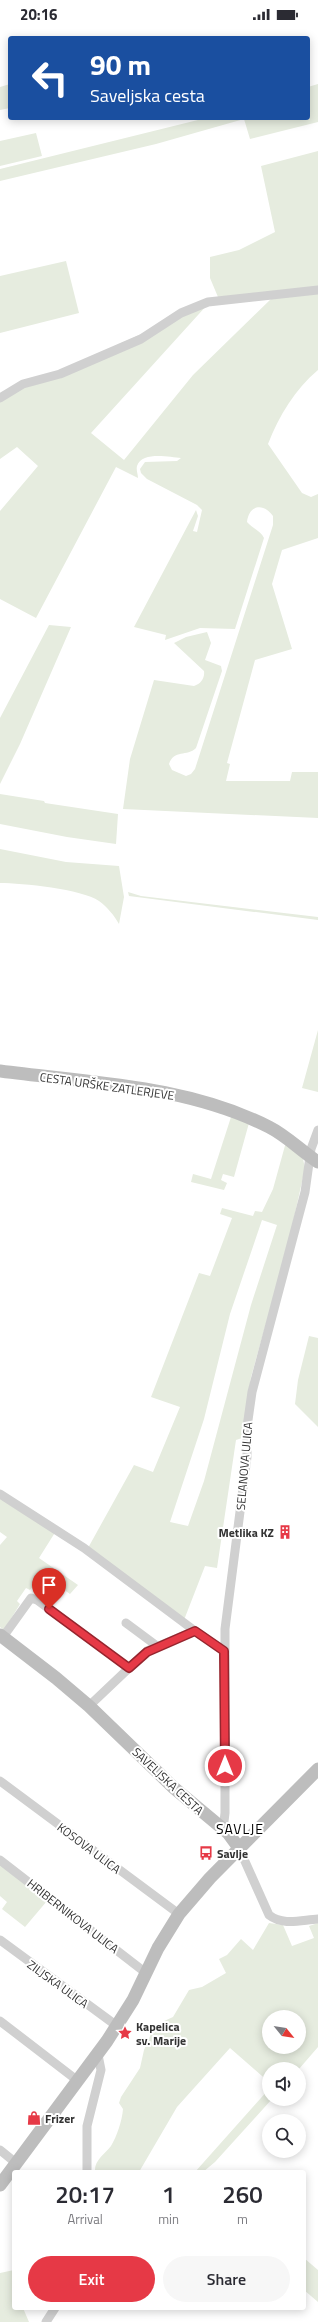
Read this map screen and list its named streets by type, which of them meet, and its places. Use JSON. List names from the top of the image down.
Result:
{
  "streets": {
    "street": [
      "CESTA URŠKE ZATLERJEVE",
      "SELANOVA ULICA",
      "SAVELJSKA CESTA",
      "KOSOVA ULICA",
      "HRIBERNIKOVA ULICA",
      "ZILJSKA ULICA"
    ]
  },
  "crossings": [
    ["CESTA URŠKE ZATLERJEVE", "SELANOVA ULICA"],
    ["SELANOVA ULICA", "SAVELJSKA CESTA"]
  ],
  "districts": ["SAVLJE"],
  "places": {
    "building": ["Metlika KZ"],
    "bus stop": ["Savlje"],
    "place": ["Kapelica sv. Marije"],
    "shop": ["Frizer"]
  },
  "north": "bottom right",
  "page": {
    "status": "20:16",
    "turn": ["90 m", "Saveljska cesta"],
    "eta": [
      "20:17",
      "Arrival",
      "1",
      "min",
      "260",
      "m"
    ],
    "buttons": ["Exit", "Share"]
  }
}
